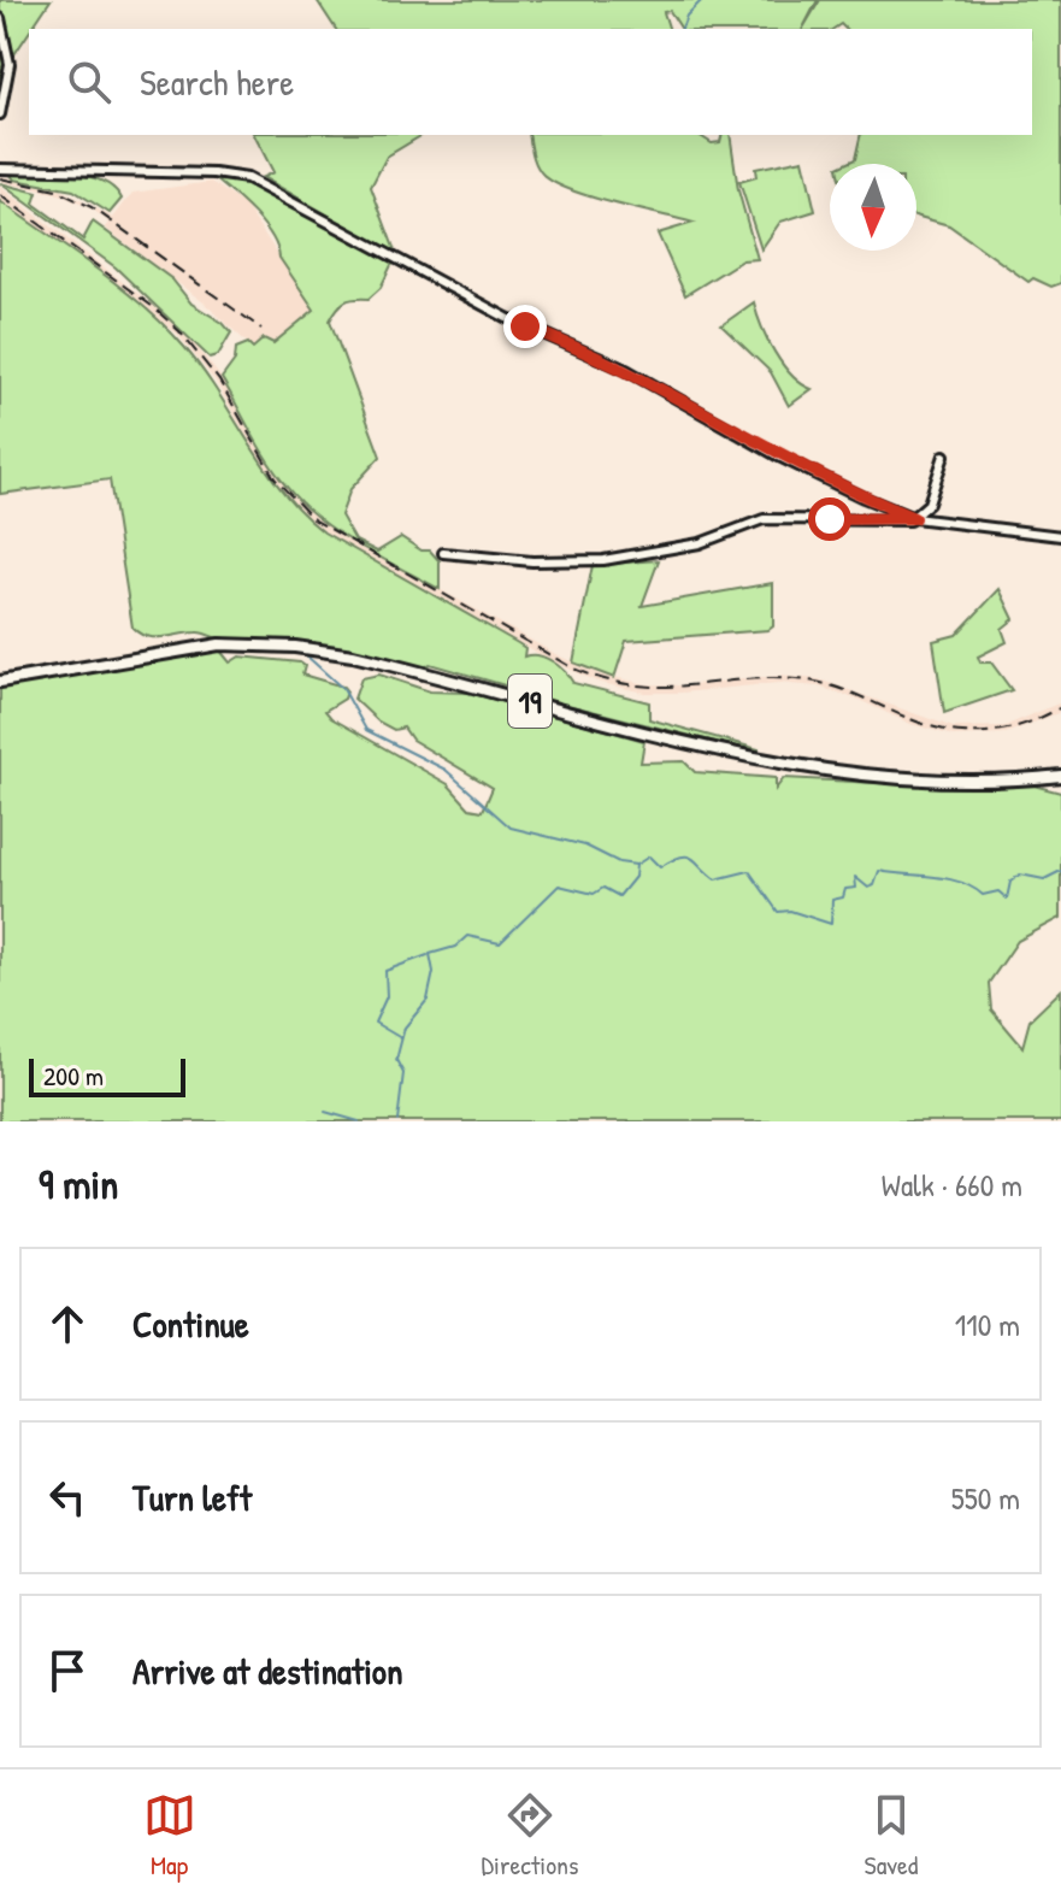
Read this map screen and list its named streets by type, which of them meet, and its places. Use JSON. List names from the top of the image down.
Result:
{
  "streets": {
    "main road": ["19"]
  },
  "scale_bar": "200 m",
  "north": "bottom",
  "page": {
    "search": "Search here",
    "scale": "200 m",
    "heading": ["9 min", "Walk · 660 m"],
    "list": [
      ["Continue", "110 m"],
      ["Turn left", "550 m"],
      "Arrive at destination"
    ],
    "nav": ["Map", "Directions", "Saved"]
  }
}
